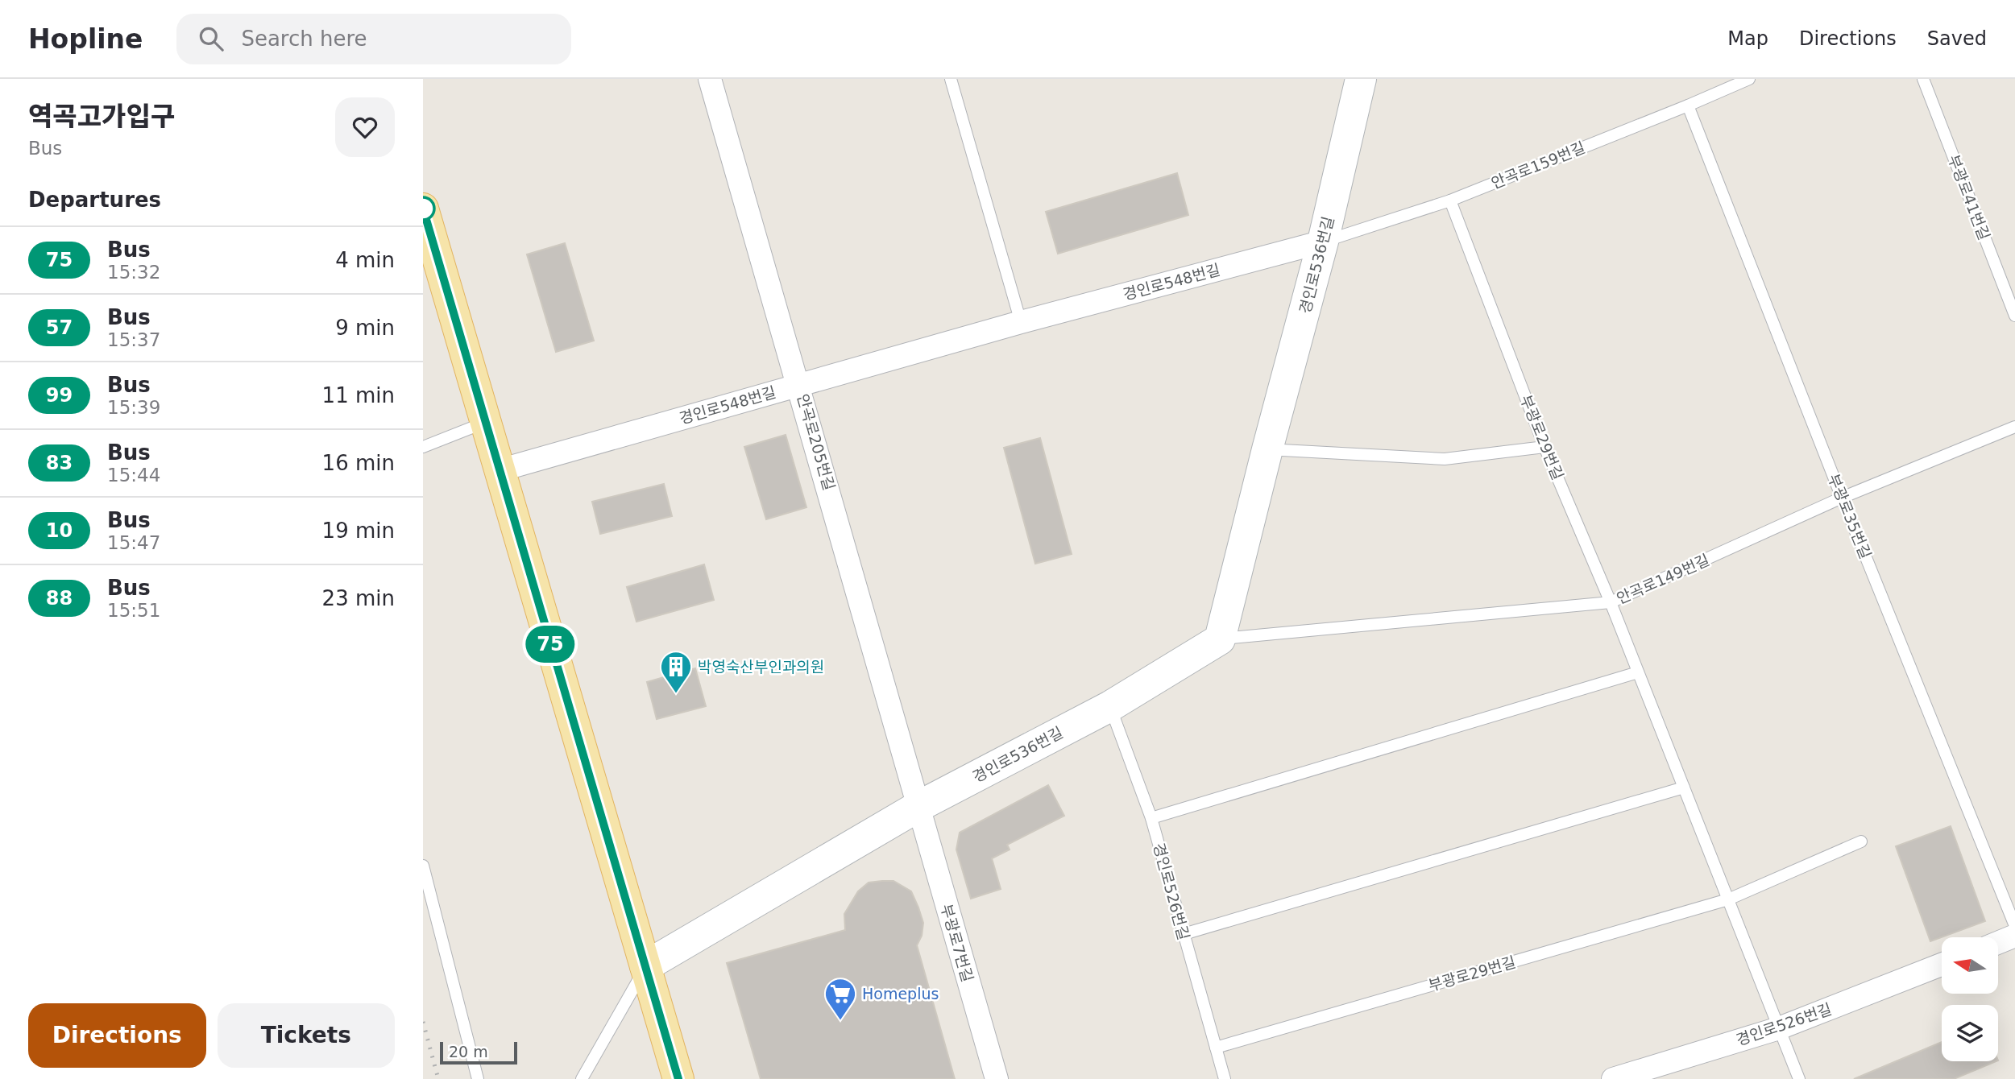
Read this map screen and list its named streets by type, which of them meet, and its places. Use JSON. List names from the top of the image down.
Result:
{
  "streets": {
    "street": [
      "경인로536번길",
      "경인로548번길",
      "안곡로205번길",
      "경인로526번길",
      "부광로7번길"
    ],
    "lane": [
      "안곡로159번길",
      "부광로41번길",
      "부광로29번길",
      "부광로35번길",
      "안곡로149번길"
    ]
  },
  "crossings": [
    ["안곡로159번길", "경인로536번길"],
    ["안곡로159번길", "경인로548번길"],
    ["안곡로159번길", "부광로29번길"],
    ["안곡로159번길", "부광로35번길"],
    ["경인로536번길", "경인로548번길"],
    ["경인로536번길", "안곡로205번길"],
    ["경인로536번길", "안곡로149번길"],
    ["경인로536번길", "경인로526번길"],
    ["경인로536번길", "부광로7번길"],
    ["경인로548번길", "안곡로205번길"],
    ["부광로29번길", "안곡로149번길"],
    ["부광로29번길", "경인로526번길"],
    ["안곡로205번길", "부광로7번길"],
    ["부광로35번길", "안곡로149번길"]
  ],
  "places": {
    "building": ["박영숙산부인과의원"],
    "supermarket": ["Homeplus"]
  },
  "lines": ["bus line 75"],
  "scale_bar": "20 m",
  "north": "left",
  "page": {
    "header": "Hopline",
    "search": "Search here",
    "nav": ["Map", "Directions", "Saved"],
    "heading": [
      ["역곡고가입구", "Bus"],
      "Departures"
    ],
    "on_map": "75",
    "list": [
      {
        "mark": "75",
        "name": "Bus",
        "note": "15:32",
        "value": "4 min"
      },
      {
        "mark": "57",
        "name": "Bus",
        "note": "15:37",
        "value": "9 min"
      },
      {
        "mark": "99",
        "name": "Bus",
        "note": "15:39",
        "value": "11 min"
      },
      {
        "mark": "83",
        "name": "Bus",
        "note": "15:44",
        "value": "16 min"
      },
      {
        "mark": "10",
        "name": "Bus",
        "note": "15:47",
        "value": "19 min"
      },
      {
        "mark": "88",
        "name": "Bus",
        "note": "15:51",
        "value": "23 min"
      }
    ],
    "buttons": ["Directions", "Tickets"],
    "scale": "20 m"
  }
}
